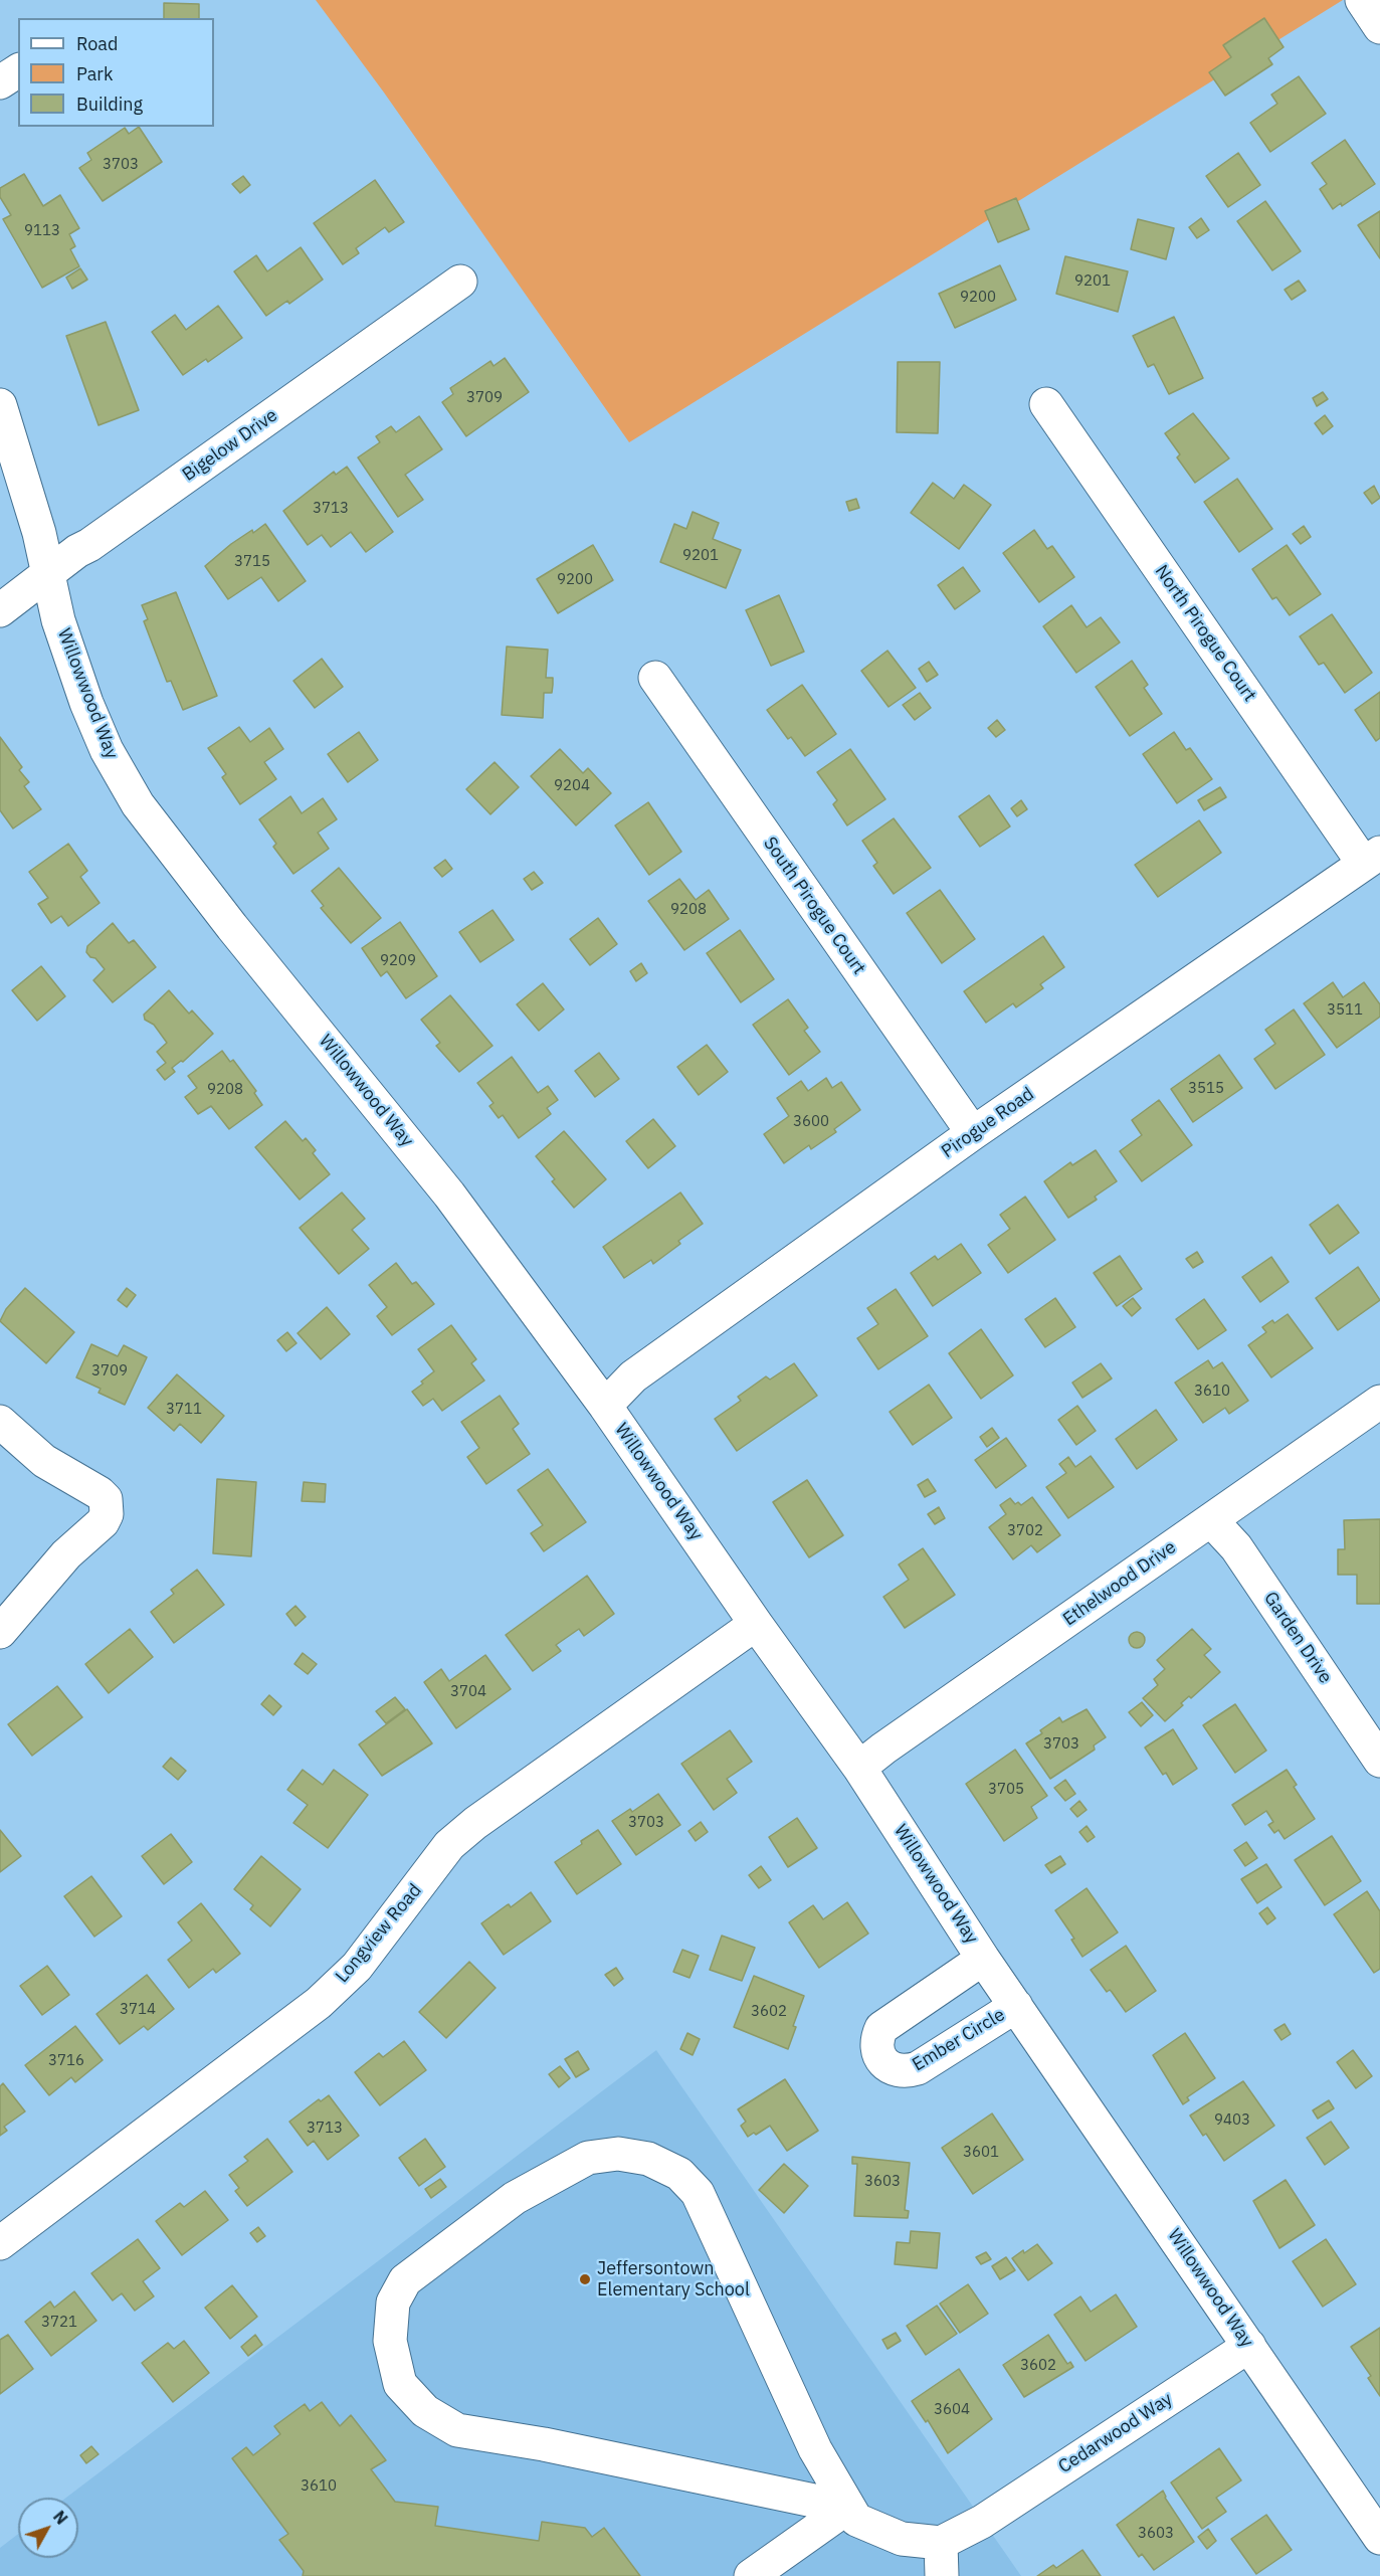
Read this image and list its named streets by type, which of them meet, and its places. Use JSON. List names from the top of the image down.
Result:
{
  "streets": {
    "street": [
      "Bigelow Drive",
      "North Pirogue Court",
      "Willowwood Way",
      "South Pirogue Court",
      "Pirogue Road",
      "Ethelwood Drive",
      "Garden Drive",
      "Longview Road",
      "Ember Circle",
      "Cedarwood Way"
    ]
  },
  "crossings": [
    ["Bigelow Drive", "Willowwood Way"],
    ["North Pirogue Court", "Pirogue Road"],
    ["Willowwood Way", "Pirogue Road"],
    ["Willowwood Way", "Ethelwood Drive"],
    ["Willowwood Way", "Longview Road"],
    ["Willowwood Way", "Ember Circle"],
    ["Willowwood Way", "Cedarwood Way"],
    ["South Pirogue Court", "Pirogue Road"],
    ["Ethelwood Drive", "Garden Drive"]
  ],
  "places": ["Jeffersontown Elementary School"],
  "house_numbers": [
    "3703",
    "9113",
    "9201",
    "9200",
    "3709",
    "3713",
    "9201",
    "3715",
    "9200",
    "9204",
    "9208",
    "9209",
    "3511",
    "3515",
    "9208",
    "3600",
    "3709",
    "3610",
    "3711",
    "3702",
    "3704",
    "3703",
    "3705",
    "3703",
    "3714",
    "3602",
    "3716",
    "9403",
    "3713",
    "3601",
    "3603",
    "3721",
    "3602",
    "3604",
    "3610",
    "3603"
  ],
  "legend": ["Road", "Park", "Building"],
  "north": "top right"
}
